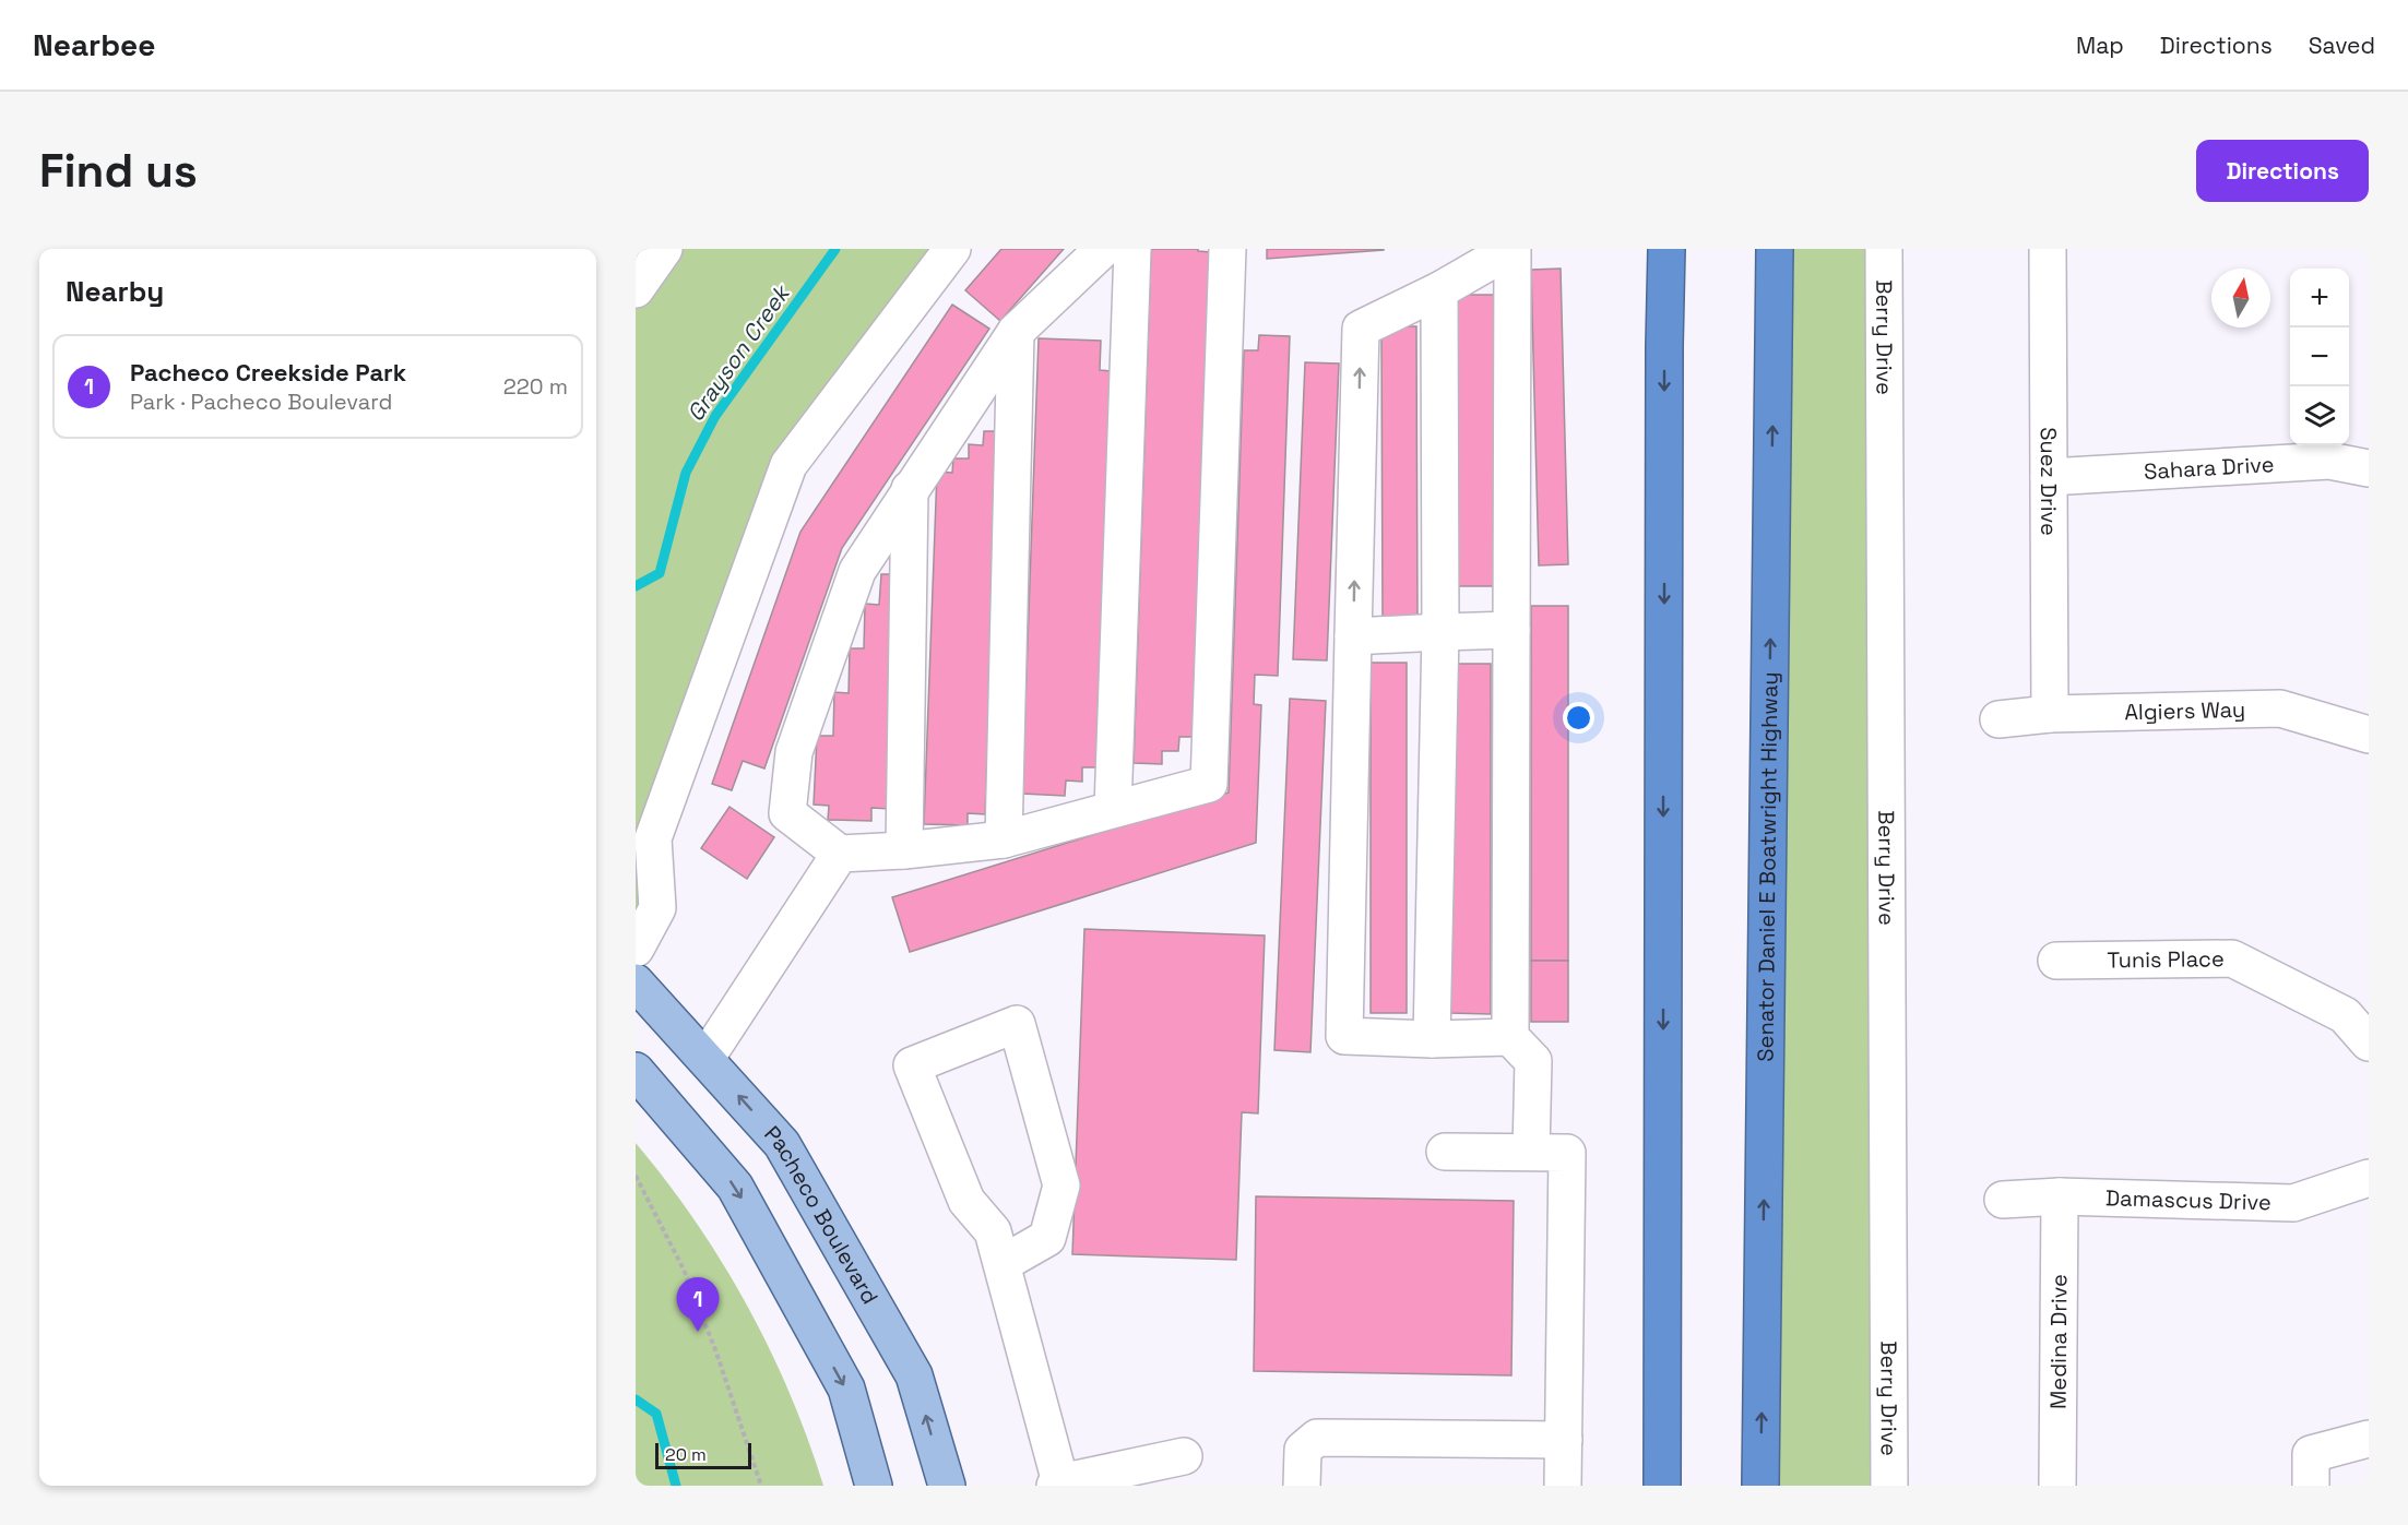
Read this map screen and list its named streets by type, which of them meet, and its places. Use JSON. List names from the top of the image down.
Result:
{
  "streets": {
    "highway": ["Senator Daniel E Boatwright Highway"],
    "main road": ["Pacheco Boulevard"],
    "street": [
      "Berry Drive",
      "Sahara Drive",
      "Suez Drive",
      "Algiers Way",
      "Tunis Place",
      "Damascus Drive",
      "Medina Drive"
    ]
  },
  "crossings": [
    ["Sahara Drive", "Suez Drive"],
    ["Suez Drive", "Algiers Way"],
    ["Damascus Drive", "Medina Drive"]
  ],
  "water": ["Grayson Creek"],
  "scale_bar": "20 m",
  "north": "top",
  "page": {
    "header": "Nearbee",
    "nav": ["Map", "Directions", "Saved"],
    "buttons": "Directions",
    "title": "Find us",
    "heading": "Nearby",
    "map_buttons": ["+", "−"],
    "list": [
      {
        "mark": "1",
        "name": "Pacheco Creekside Park",
        "note": "Park · Pacheco Boulevard",
        "value": "220 m"
      }
    ],
    "pins": "1",
    "scale": "20 m"
  }
}
